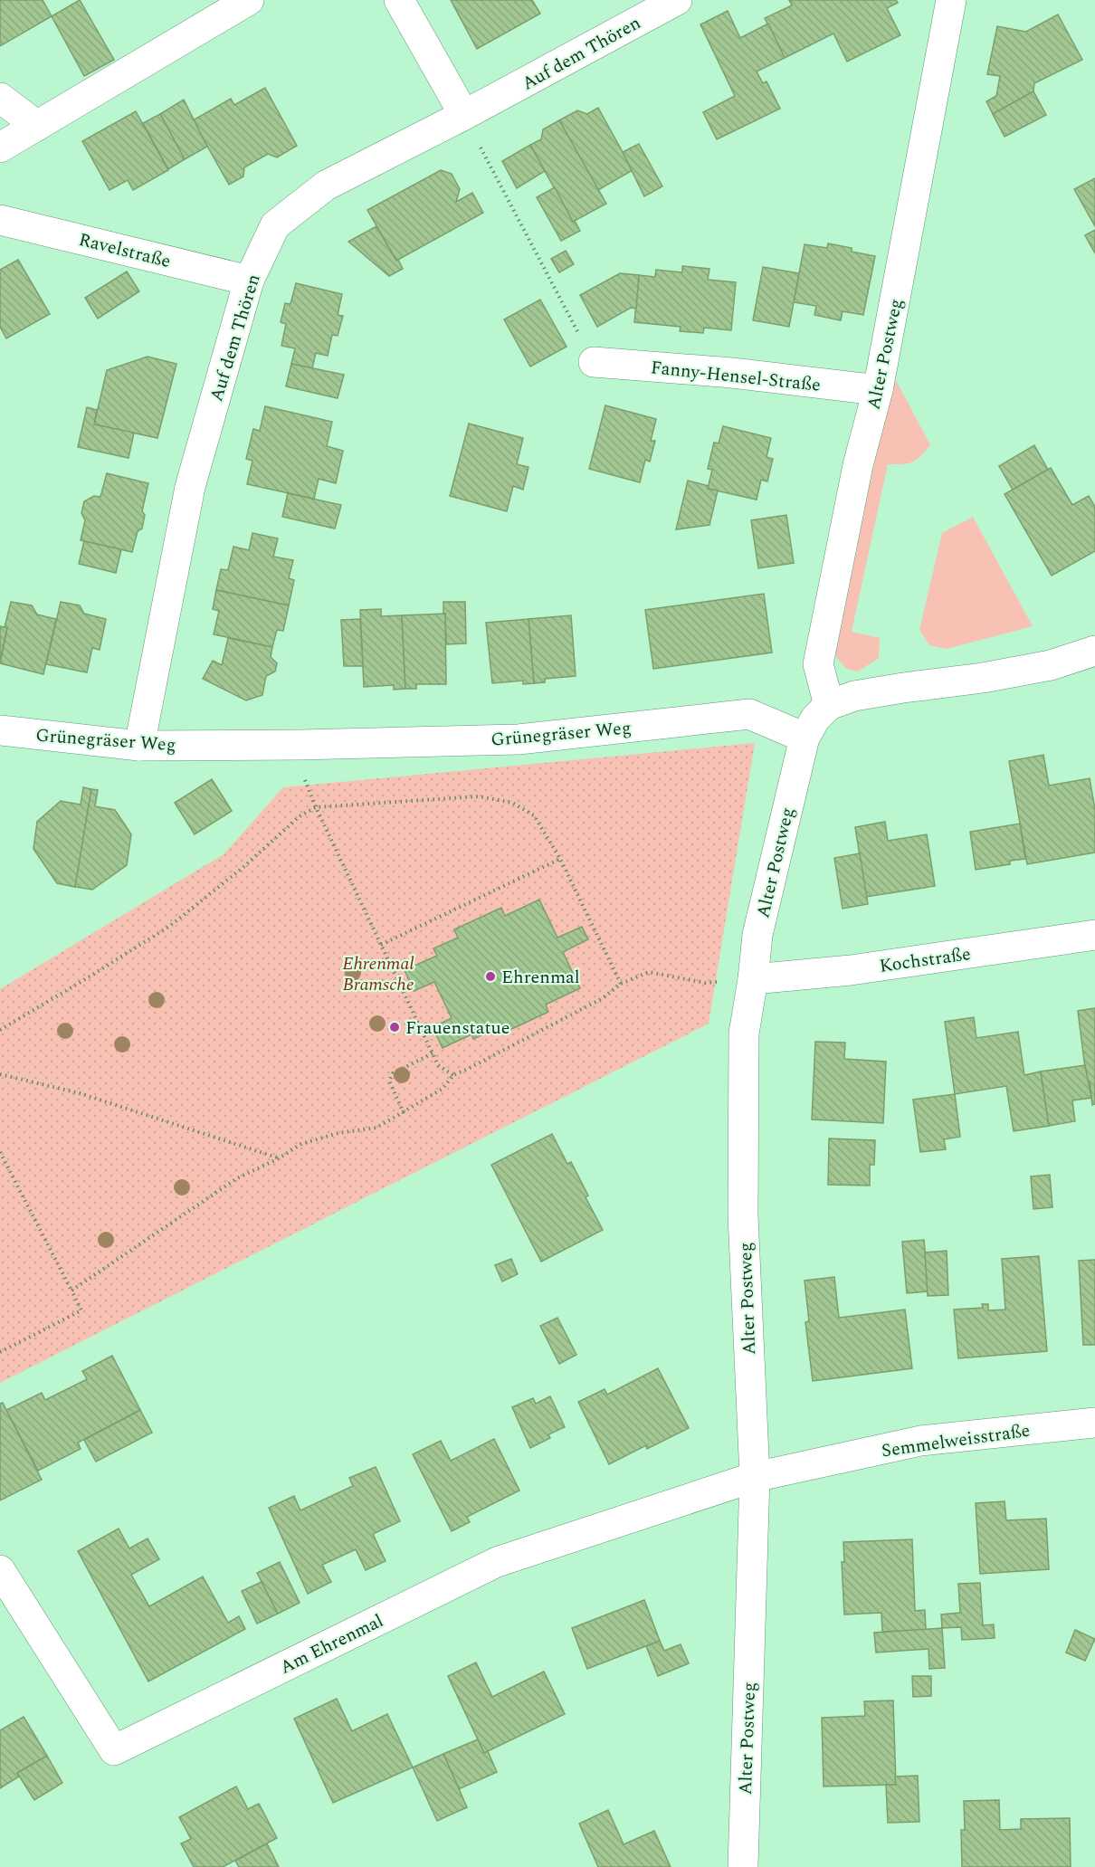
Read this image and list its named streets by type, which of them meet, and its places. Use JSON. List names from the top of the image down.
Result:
{
  "streets": {
    "street": [
      "Auf dem Thören",
      "Ravelstraße",
      "Alter Postweg",
      "Fanny-Hensel-Straße",
      "Grünegräser Weg",
      "Kochstraße",
      "Semmelweisstraße",
      "Am Ehrenmal"
    ]
  },
  "crossings": [
    ["Auf dem Thören", "Ravelstraße"],
    ["Auf dem Thören", "Grünegräser Weg"],
    ["Alter Postweg", "Fanny-Hensel-Straße"],
    ["Alter Postweg", "Grünegräser Weg"],
    ["Alter Postweg", "Kochstraße"],
    ["Alter Postweg", "Semmelweisstraße"],
    ["Alter Postweg", "Am Ehrenmal"],
    ["Semmelweisstraße", "Am Ehrenmal"]
  ],
  "parks": ["Ehrenmal Bramsche"],
  "places": ["Ehrenmal", "Frauenstatue"]
}
